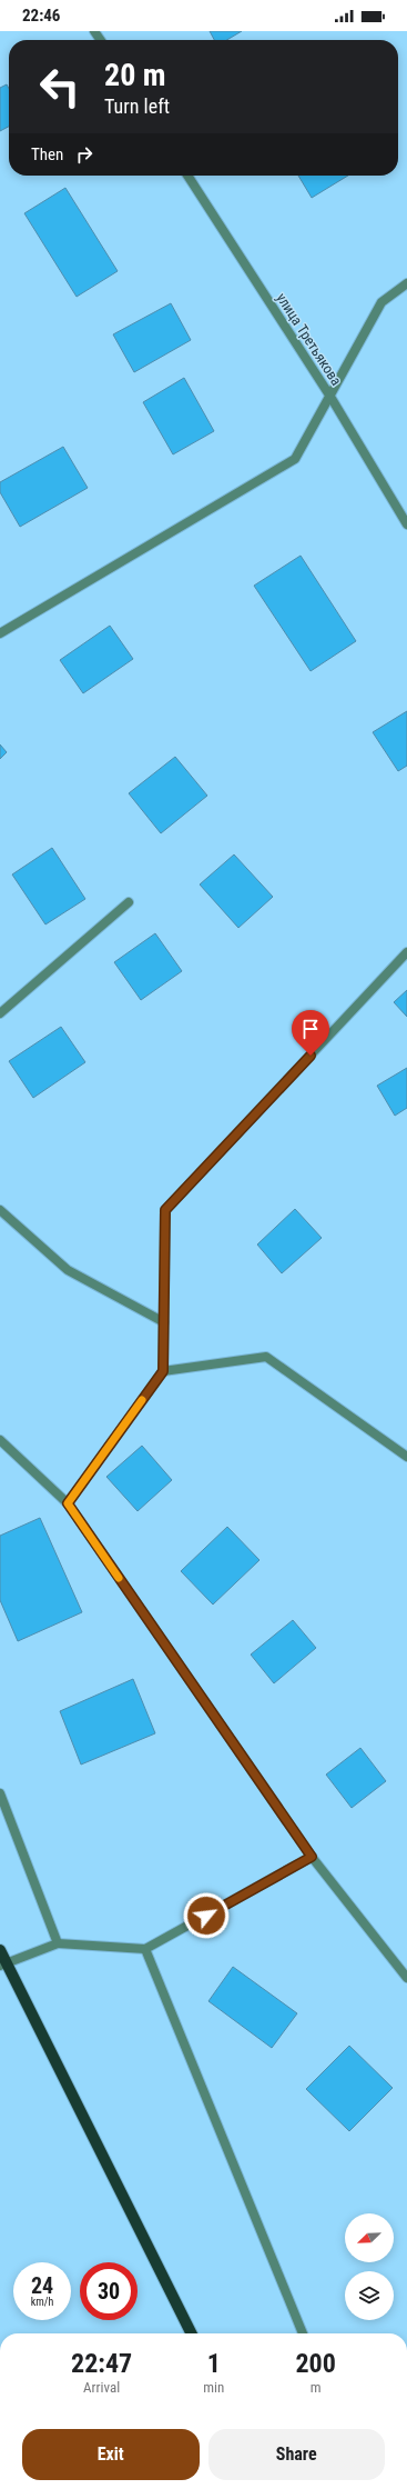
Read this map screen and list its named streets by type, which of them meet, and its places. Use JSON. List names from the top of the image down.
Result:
{
  "streets": {
    "street": ["улица Третьякова"]
  },
  "north": "bottom left",
  "page": {
    "status": "22:46",
    "turn": ["20 m", "Turn left"],
    "then": "Then",
    "speed": "24 km/h",
    "limit": "30",
    "eta": [
      "22:47",
      "Arrival",
      "1",
      "min",
      "200",
      "m"
    ],
    "buttons": ["Exit", "Share"]
  }
}
